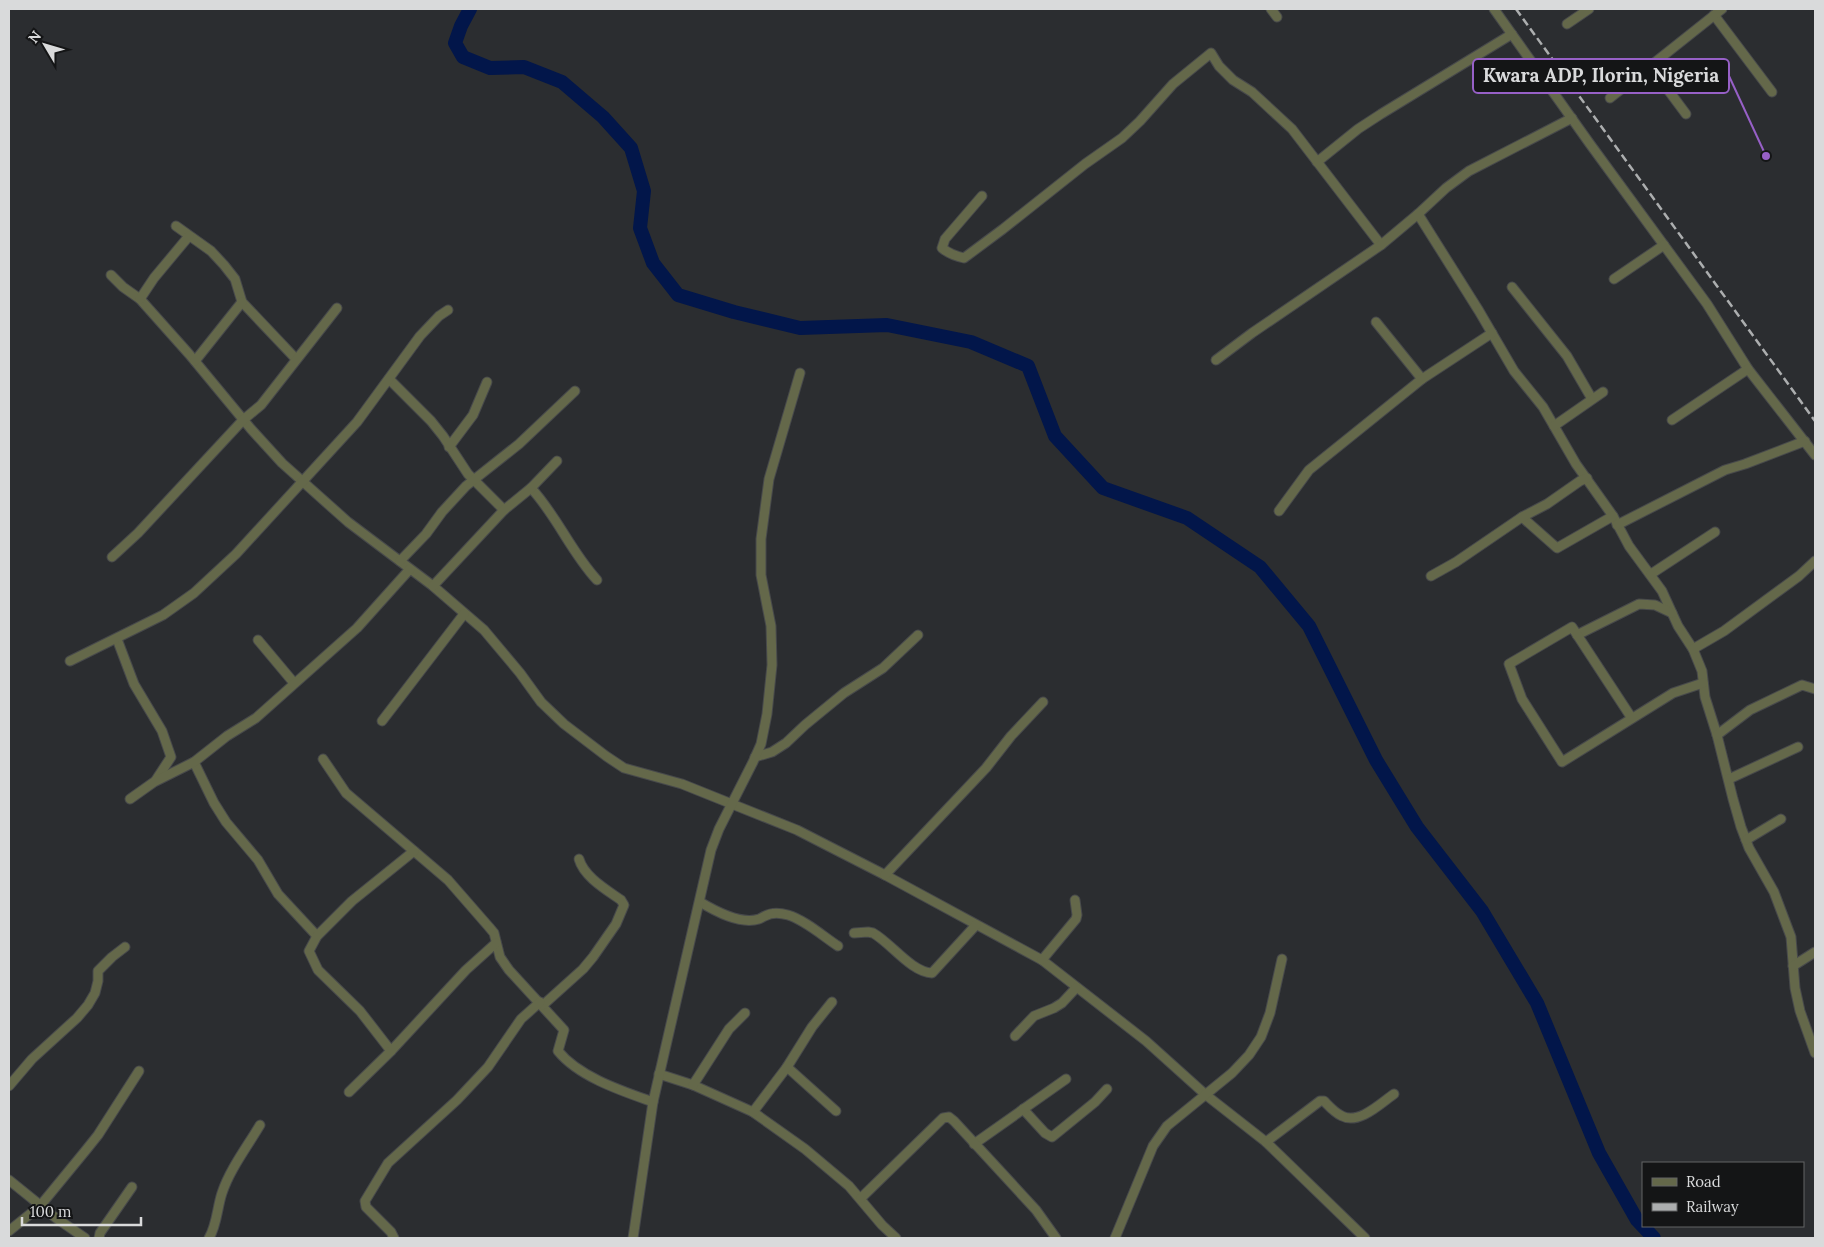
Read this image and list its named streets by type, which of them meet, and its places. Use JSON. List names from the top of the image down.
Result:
{
  "places": ["Kwara ADP, Ilorin, Nigeria"],
  "legend": ["Road", "Railway"],
  "scale_bar": "100 m",
  "north": "top left"
}
